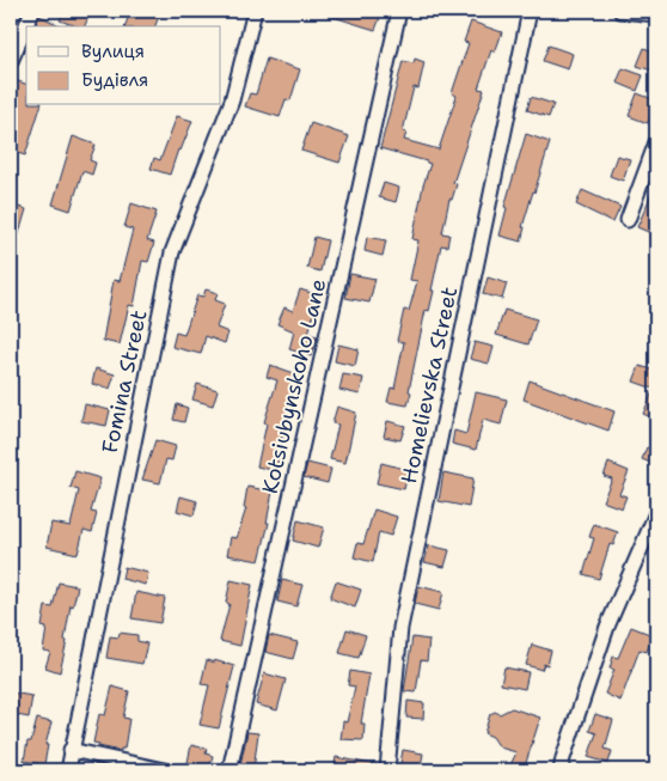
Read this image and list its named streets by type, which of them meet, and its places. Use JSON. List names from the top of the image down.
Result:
{
  "streets": {
    "street": ["Fomina Street", "Homelievska Street", "Kotsiubynskoho Lane"]
  },
  "legend": ["Вулиця", "Будівля"]
}
